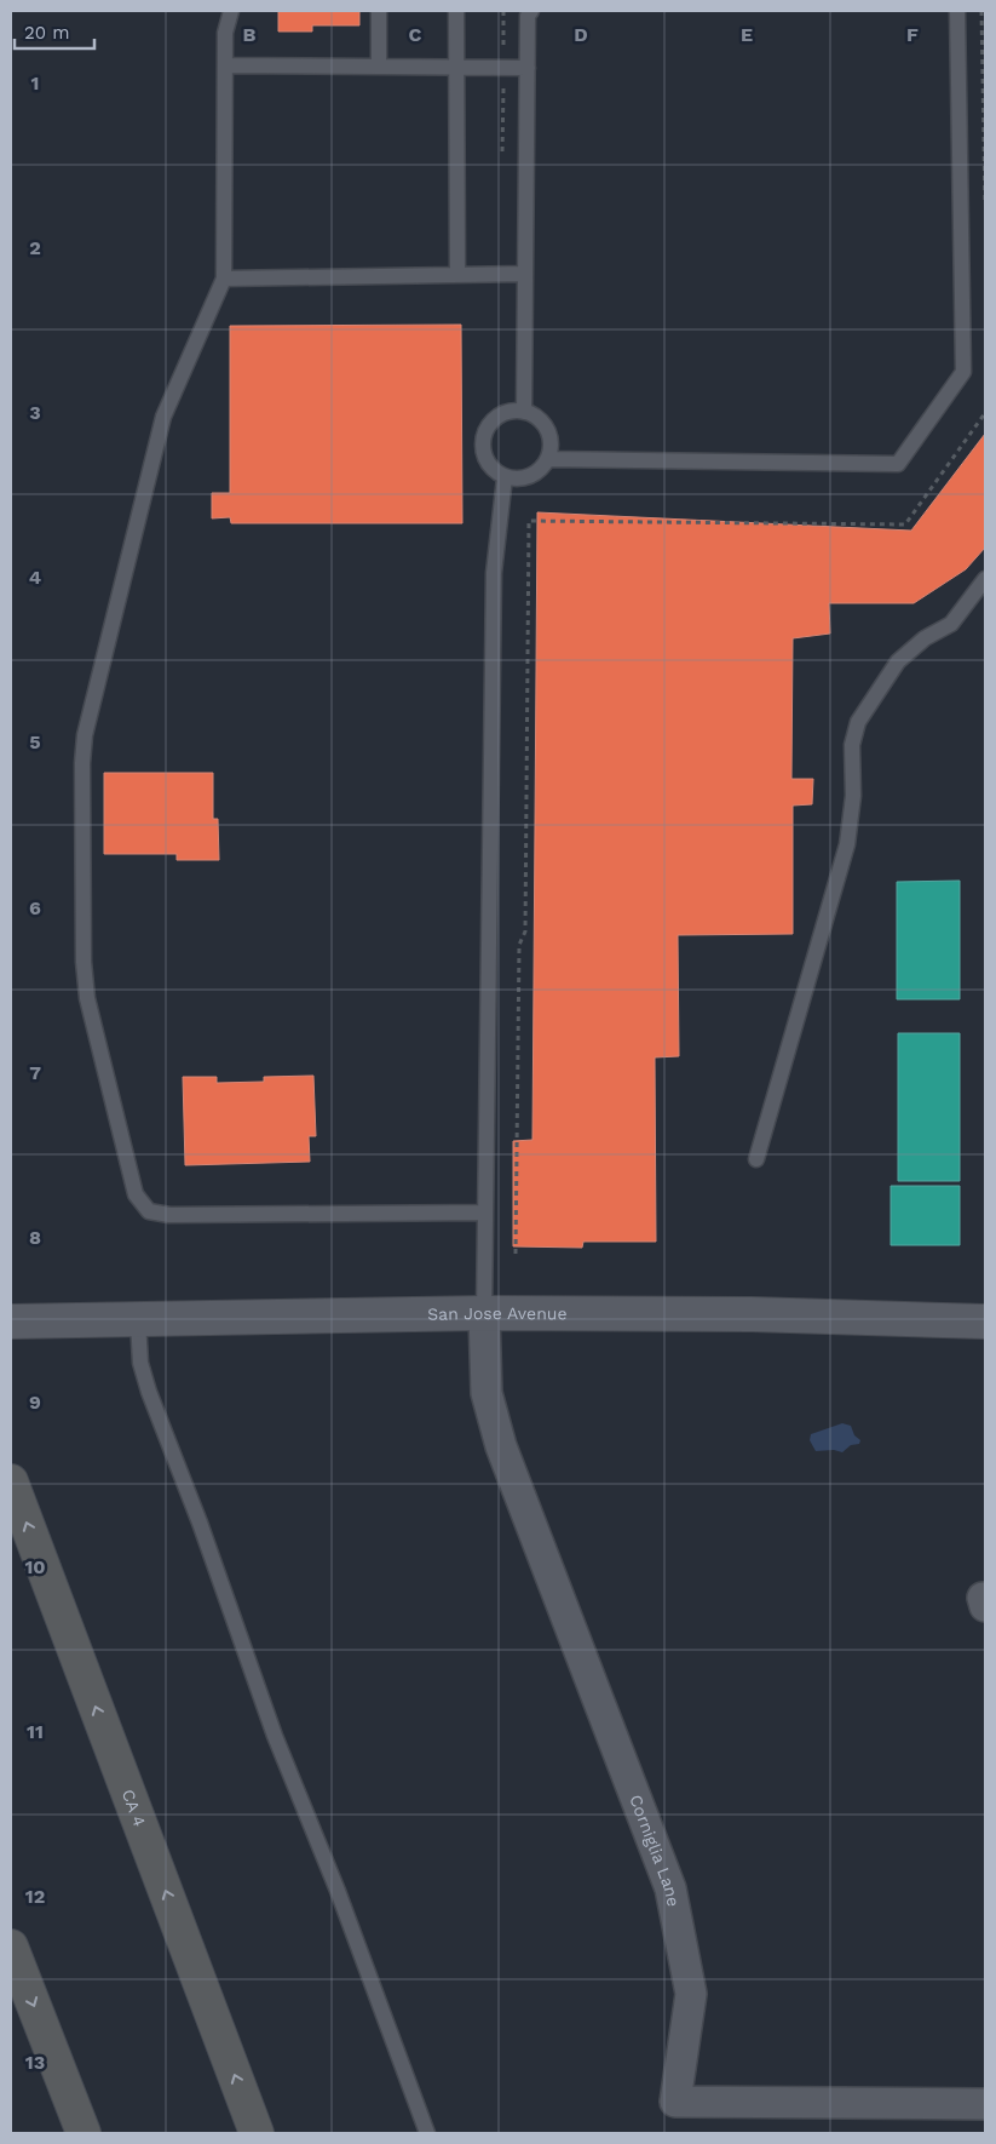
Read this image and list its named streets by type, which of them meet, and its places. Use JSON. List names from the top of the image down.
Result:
{
  "streets": {
    "highway": ["CA 4"],
    "street": ["San Jose Avenue", "Corniglia Lane"]
  },
  "crossings": [
    ["San Jose Avenue", "Corniglia Lane"]
  ],
  "one_way": ["CA 4"],
  "scale_bar": "20 m",
  "grid": {
    "columns": [
      "B",
      "C",
      "D",
      "E",
      "F"
    ],
    "rows": [
      "1",
      "2",
      "3",
      "4",
      "5",
      "6",
      "7",
      "8",
      "9",
      "10",
      "11",
      "12",
      "13"
    ]
  }
}
